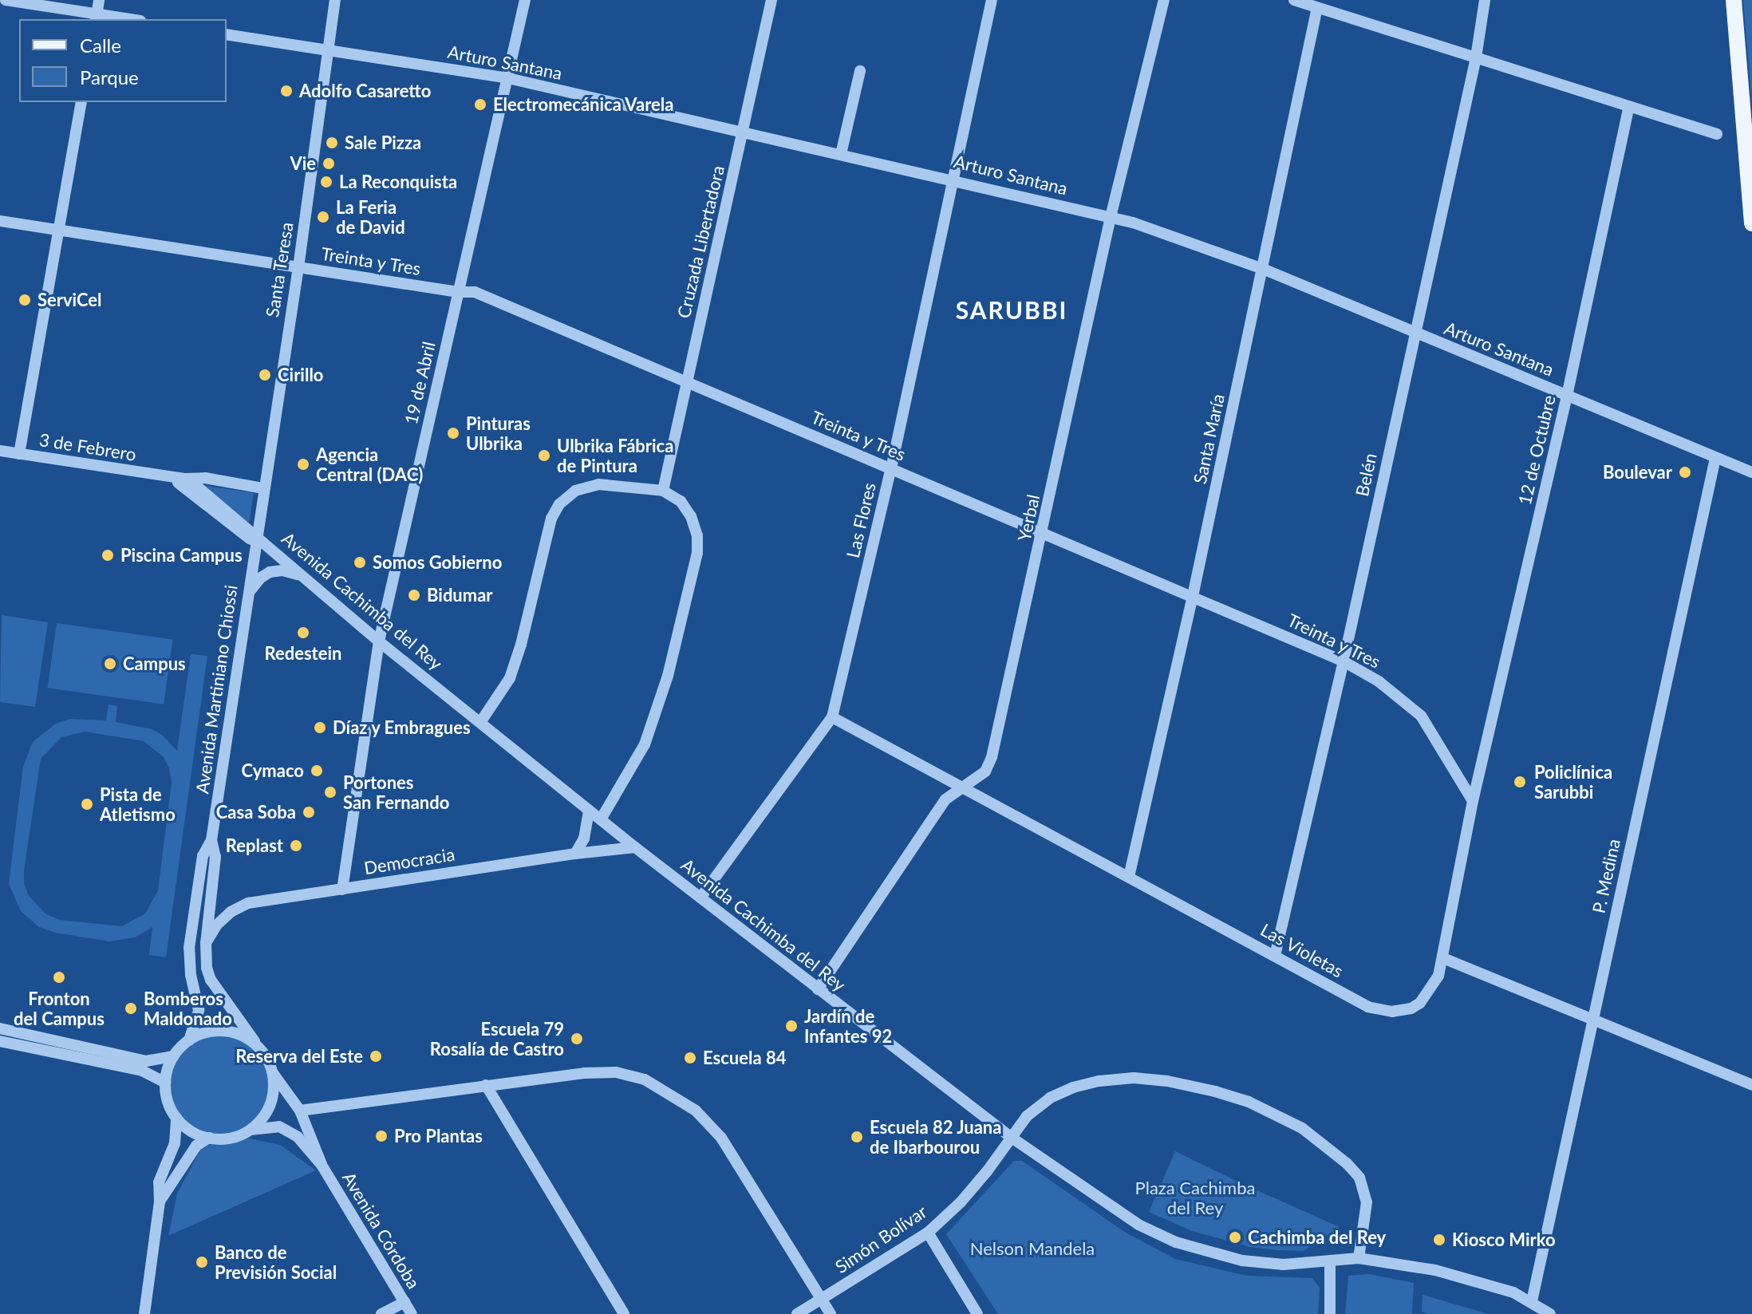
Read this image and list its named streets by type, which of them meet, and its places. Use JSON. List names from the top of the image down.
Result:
{
  "streets": {
    "street": [
      "Arturo Santana",
      "Cruzada Libertadora",
      "Treinta y Tres",
      "Santa Teresa",
      "19 de Abril",
      "Santa María",
      "3 de Febrero",
      "12 de Octubre",
      "Belén",
      "Yerbal",
      "Las Flores",
      "Avenida Cachimba del Rey",
      "Avenida Martiniano Chiossi",
      "Democracia",
      "P. Medina",
      "Las Violetas",
      "Avenida Córdoba",
      "Simón Bolívar"
    ]
  },
  "crossings": [
    ["Arturo Santana", "Cruzada Libertadora"],
    ["Arturo Santana", "Santa Teresa"],
    ["Arturo Santana", "19 de Abril"],
    ["Arturo Santana", "Santa María"],
    ["Arturo Santana", "12 de Octubre"],
    ["Arturo Santana", "Belén"],
    ["Arturo Santana", "Yerbal"],
    ["Arturo Santana", "Las Flores"],
    ["Arturo Santana", "P. Medina"],
    ["Cruzada Libertadora", "Treinta y Tres"],
    ["Treinta y Tres", "Santa Teresa"],
    ["Treinta y Tres", "19 de Abril"],
    ["Treinta y Tres", "Santa María"],
    ["Treinta y Tres", "12 de Octubre"],
    ["Treinta y Tres", "Belén"],
    ["Treinta y Tres", "Yerbal"],
    ["Treinta y Tres", "Las Flores"],
    ["Santa Teresa", "3 de Febrero"],
    ["Santa Teresa", "Avenida Cachimba del Rey"],
    ["Santa Teresa", "Avenida Martiniano Chiossi"],
    ["19 de Abril", "Avenida Cachimba del Rey"],
    ["19 de Abril", "Democracia"],
    ["Santa María", "Las Violetas"],
    ["3 de Febrero", "Avenida Cachimba del Rey"],
    ["3 de Febrero", "Avenida Martiniano Chiossi"],
    ["Belén", "Las Violetas"],
    ["Yerbal", "Avenida Cachimba del Rey"],
    ["Yerbal", "Las Violetas"],
    ["Las Flores", "Avenida Cachimba del Rey"],
    ["Las Flores", "Las Violetas"],
    ["Avenida Cachimba del Rey", "Avenida Martiniano Chiossi"],
    ["Avenida Cachimba del Rey", "Democracia"],
    ["Avenida Cachimba del Rey", "P. Medina"],
    ["Avenida Cachimba del Rey", "Simón Bolívar"],
    ["Avenida Martiniano Chiossi", "Democracia"],
    ["Avenida Martiniano Chiossi", "Avenida Córdoba"]
  ],
  "districts": ["SARUBBI"],
  "parks": ["Plaza Cachimba del Rey", "Nelson Mandela"],
  "places": [
    "Adolfo Casaretto",
    "Electromecánica Varela",
    "Sale Pizza",
    "Vie",
    "La Reconquista",
    "La Feria de David",
    "ServiCel",
    "Cirillo",
    "Pinturas Ulbrika",
    "Ulbrika Fábrica de Pintura",
    "Agencia Central (DAC)",
    "Boulevar",
    "Piscina Campus",
    "Somos Gobierno",
    "Bidumar",
    "Redestein",
    "Campus",
    "Díaz y Embragues",
    "Cymaco",
    "Policlínica Sarubbi",
    "Portones San Fernando",
    "Pista de Atletismo",
    "Casa Soba",
    "Replast",
    "Fronton del Campus",
    "Bomberos Maldonado",
    "Jardín de Infantes 92",
    "Escuela 79 Rosalía de Castro",
    "Reserva del Este",
    "Escuela 84",
    "Pro Plantas",
    "Escuela 82 Juana de Ibarbourou",
    "Cachimba del Rey",
    "Kiosco Mirko",
    "Banco de Previsión Social"
  ],
  "legend": ["Calle", "Parque"]
}
